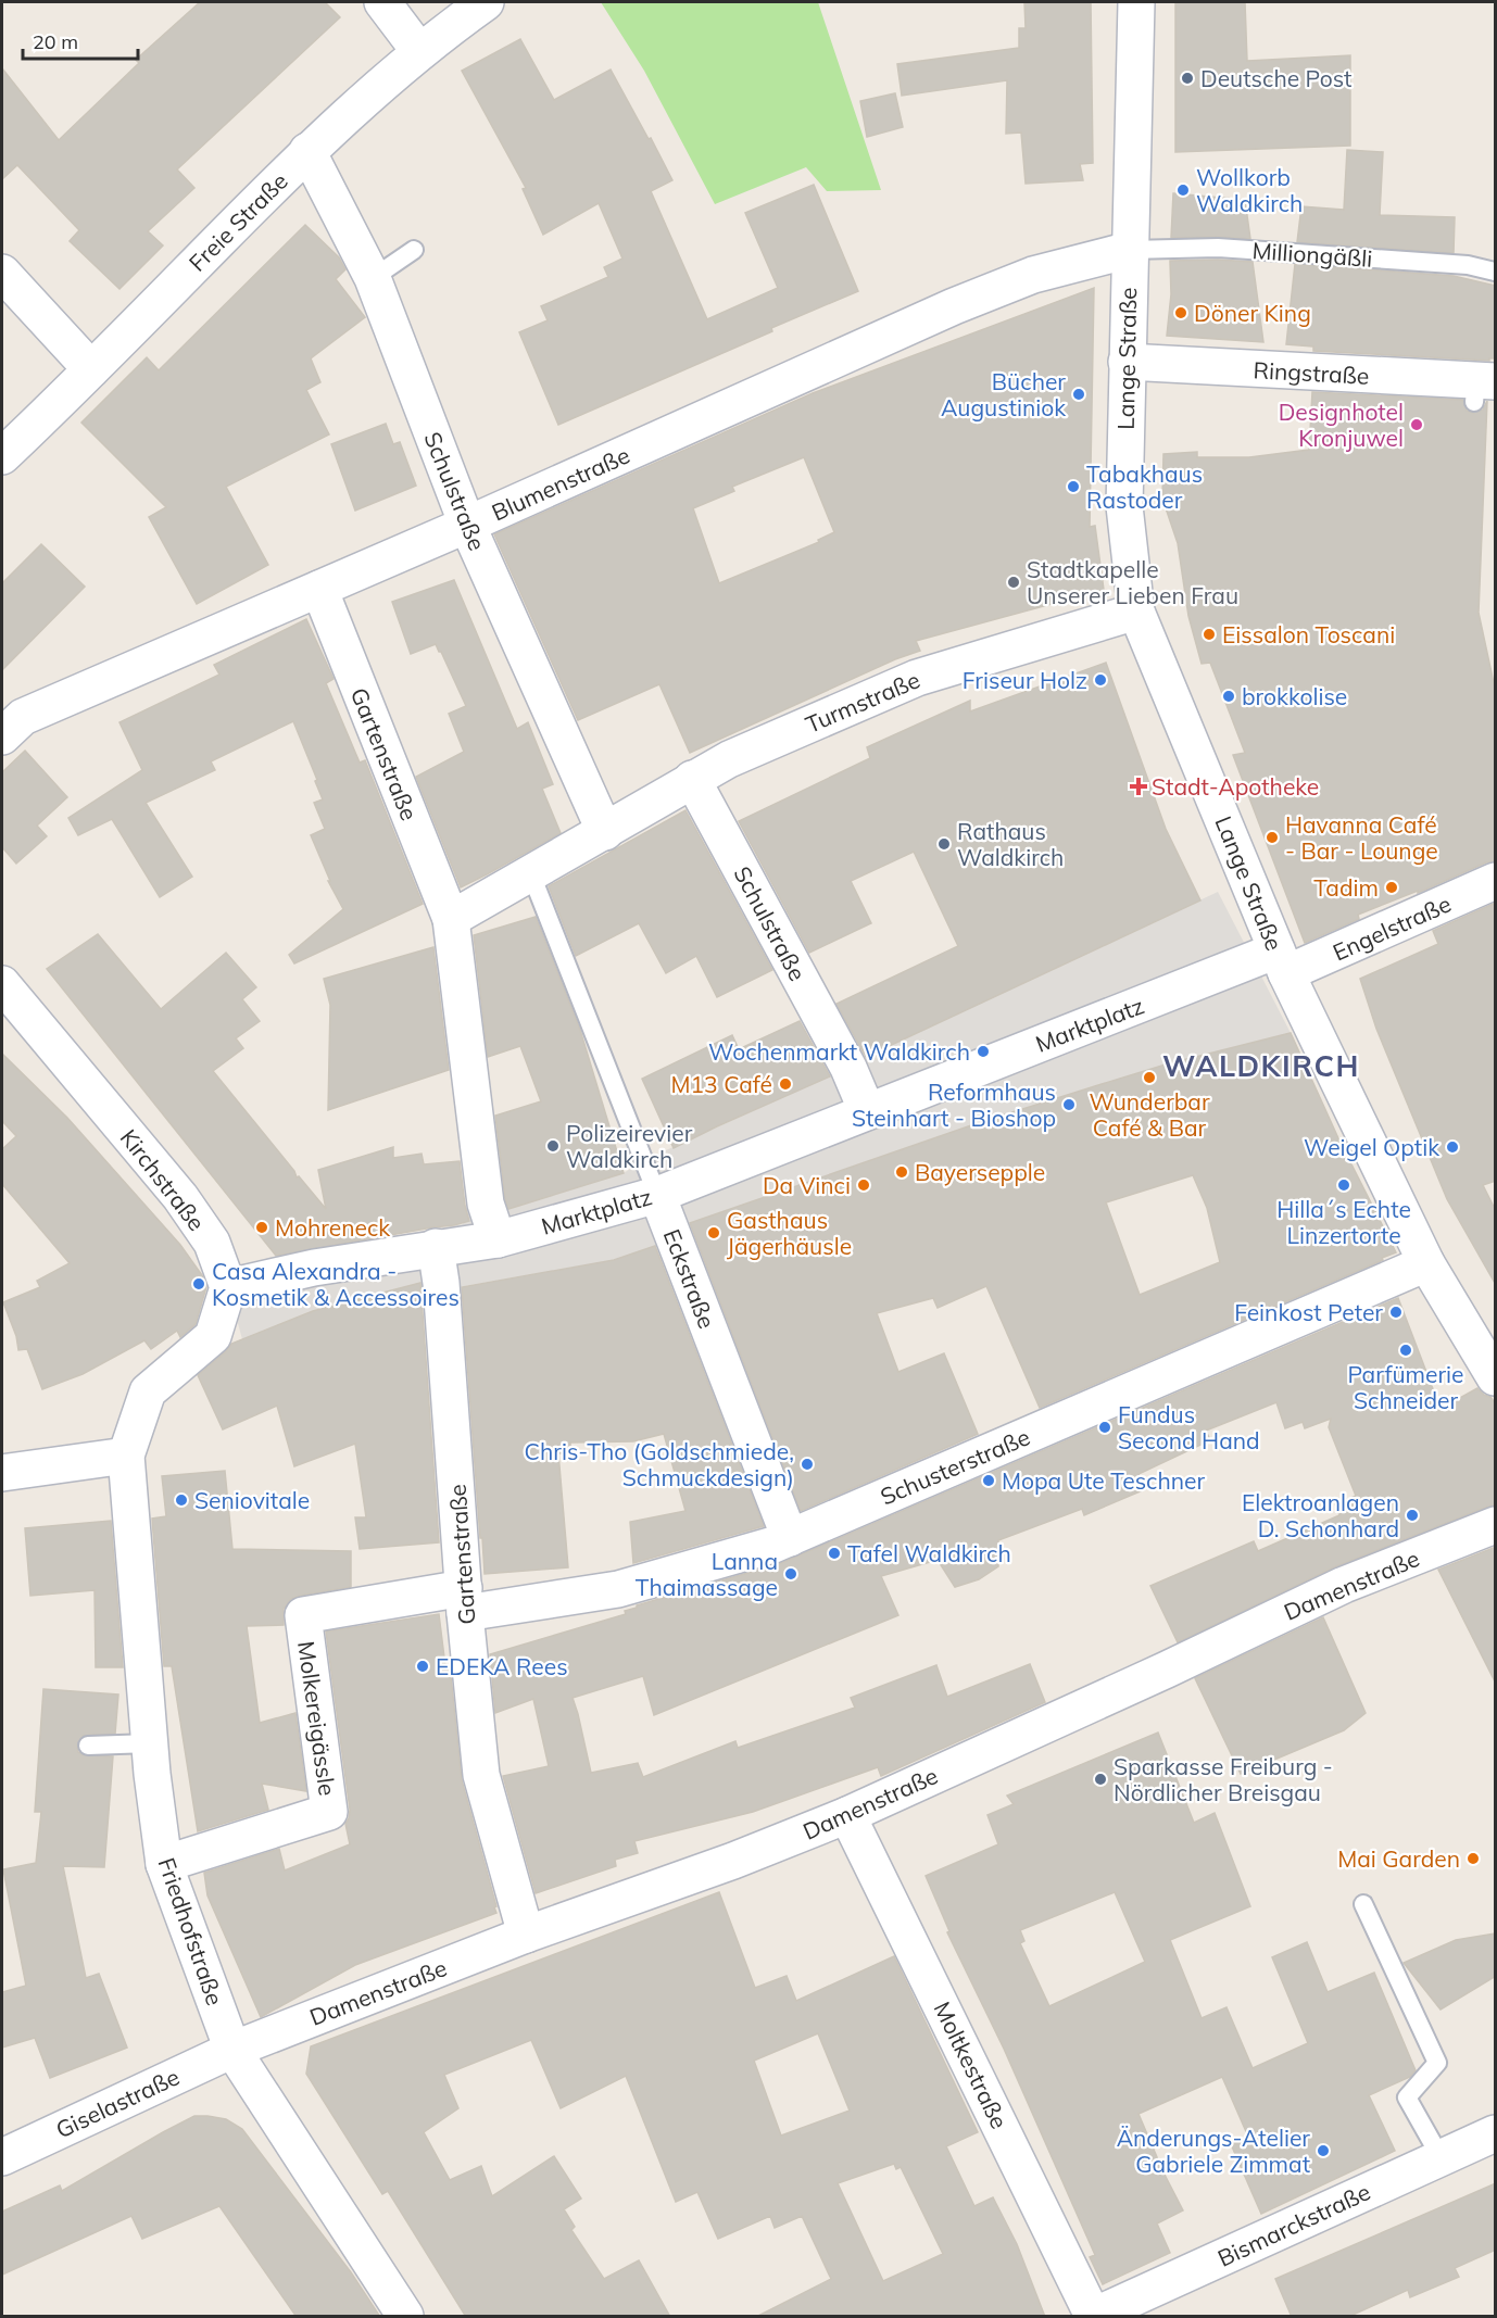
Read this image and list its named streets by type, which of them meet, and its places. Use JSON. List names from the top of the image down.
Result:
{
  "streets": {
    "street": [
      "Freie Straße",
      "Lange Straße",
      "Ringstraße",
      "Blumenstraße",
      "Schulstraße",
      "Turmstraße",
      "Gartenstraße",
      "Engelstraße",
      "Marktplatz",
      "Kirchstraße",
      "Eckstraße",
      "Schusterstraße",
      "Damenstraße",
      "Molkereigässle",
      "Friedhofstraße",
      "Moltkestraße",
      "Giselastraße",
      "Bismarckstraße"
    ],
    "lane": ["Milliongäßli"]
  },
  "crossings": [
    ["Freie Straße", "Schulstraße"],
    ["Milliongäßli", "Lange Straße"],
    ["Milliongäßli", "Blumenstraße"],
    ["Lange Straße", "Ringstraße"],
    ["Lange Straße", "Blumenstraße"],
    ["Lange Straße", "Turmstraße"],
    ["Lange Straße", "Engelstraße"],
    ["Lange Straße", "Marktplatz"],
    ["Lange Straße", "Schusterstraße"],
    ["Blumenstraße", "Schulstraße"],
    ["Blumenstraße", "Gartenstraße"],
    ["Schulstraße", "Turmstraße"],
    ["Schulstraße", "Marktplatz"],
    ["Gartenstraße", "Marktplatz"],
    ["Gartenstraße", "Schusterstraße"],
    ["Gartenstraße", "Damenstraße"],
    ["Gartenstraße", "Molkereigässle"],
    ["Engelstraße", "Marktplatz"],
    ["Marktplatz", "Kirchstraße"],
    ["Marktplatz", "Eckstraße"],
    ["Eckstraße", "Schusterstraße"],
    ["Schusterstraße", "Molkereigässle"],
    ["Damenstraße", "Friedhofstraße"],
    ["Damenstraße", "Moltkestraße"],
    ["Damenstraße", "Giselastraße"],
    ["Molkereigässle", "Friedhofstraße"],
    ["Friedhofstraße", "Giselastraße"],
    ["Moltkestraße", "Bismarckstraße"]
  ],
  "districts": ["WALDKIRCH"],
  "places": {
    "other": [
      "Deutsche Post",
      "Wollkorb Waldkirch",
      "Döner King",
      "Bücher Augustiniok",
      "Designhotel Kronjuwel",
      "Tabakhaus Rastoder",
      "Stadtkapelle Unserer Lieben Frau",
      "Eissalon Toscani",
      "Friseur Holz",
      "brokkolise",
      "Havanna Café - Bar - Lounge",
      "Rathaus Waldkirch",
      "Tadim",
      "Wochenmarkt Waldkirch",
      "Wunderbar Café & Bar",
      "M13 Café",
      "Reformhaus Steinhart - Bioshop",
      "Polizeirevier Waldkirch",
      "Weigel Optik",
      "Bayersepple",
      "Da Vinci",
      "Hilla´s Echte Linzertorte",
      "Mohreneck",
      "Gasthaus Jägerhäusle",
      "Casa Alexandra - Kosmetik & Accessoires",
      "Feinkost Peter",
      "Parfümerie Schneider",
      "Fundus Second Hand",
      "Chris-Tho (Goldschmiede, Schmuckdesign)",
      "Mopa Ute Teschner",
      "Seniovitale",
      "Elektroanlagen D. Schonhard",
      "Tafel Waldkirch",
      "Lanna Thaimassage",
      "EDEKA Rees",
      "Sparkasse Freiburg - Nördlicher Breisgau",
      "Mai Garden",
      "Änderungs-Atelier Gabriele Zimmat"
    ],
    "health": ["Stadt-Apotheke"]
  },
  "scale_bar": "20 m"
}
